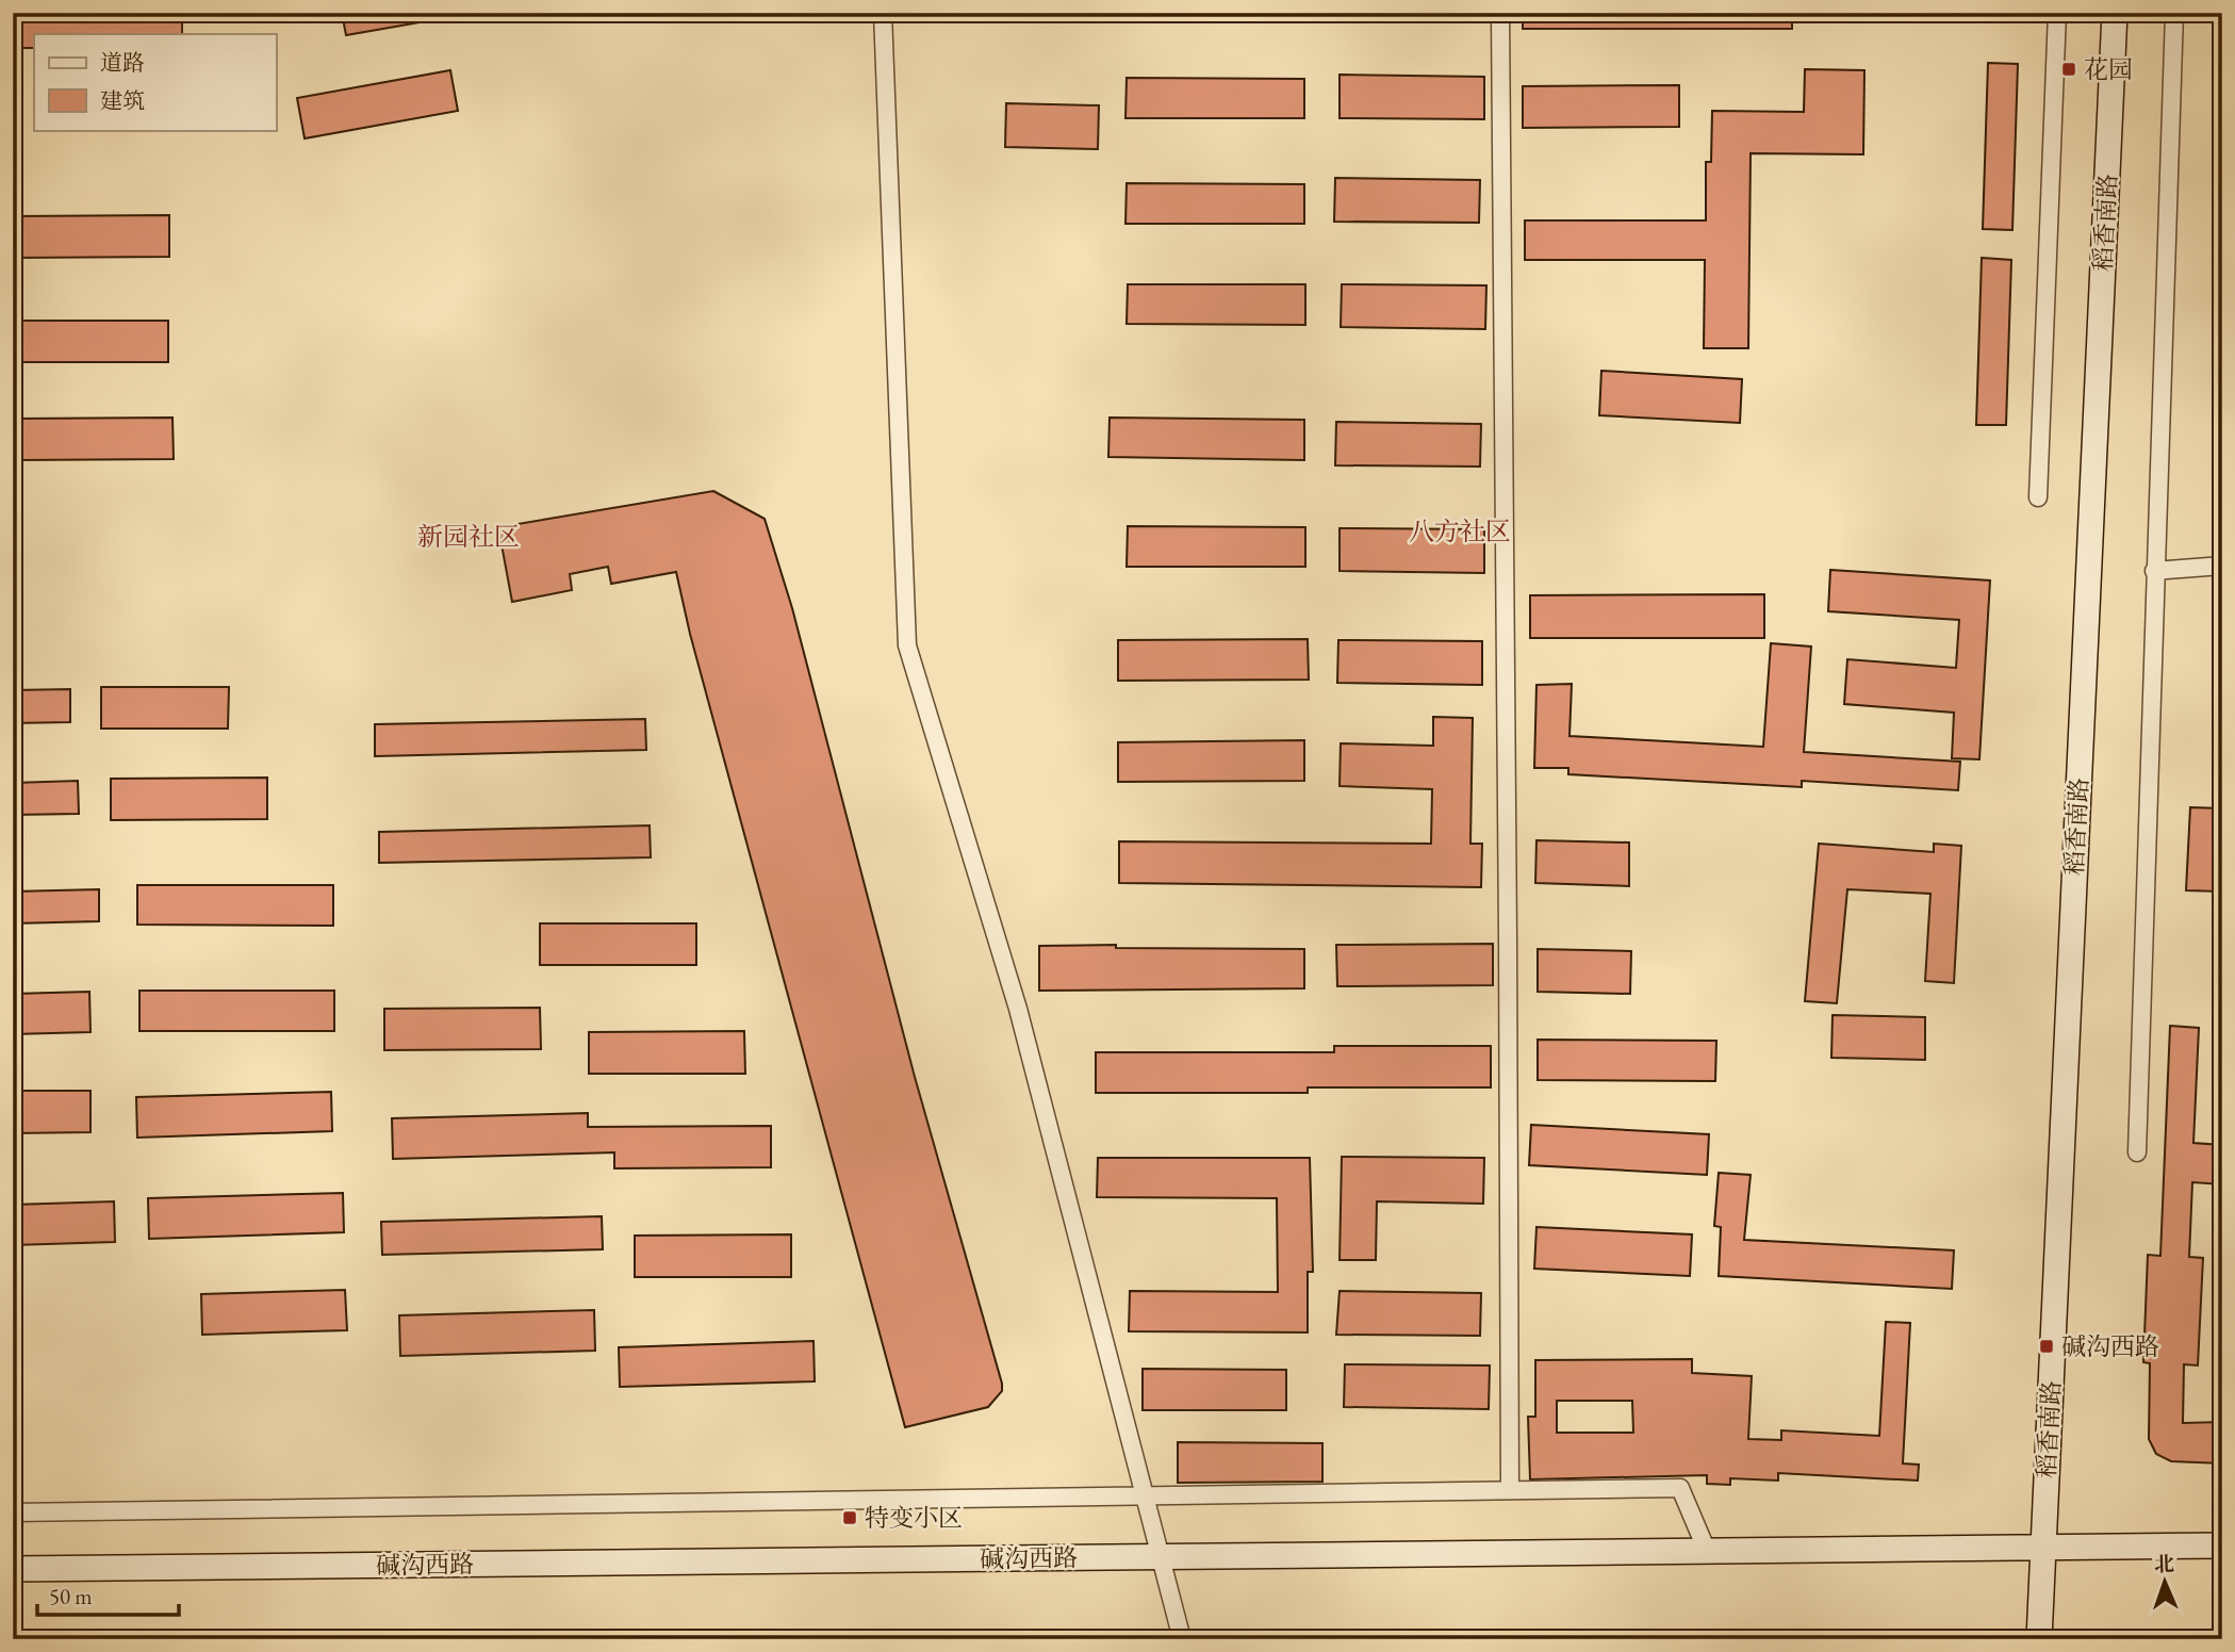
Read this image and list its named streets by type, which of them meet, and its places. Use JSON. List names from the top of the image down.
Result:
{
  "streets": {
    "street": ["稻香南路", "碱沟西路"]
  },
  "crossings": [
    ["稻香南路", "碱沟西路"]
  ],
  "districts": ["八方社区", "新园社区"],
  "places": {
    "transit": ["花园", "碱沟西路", "特变小区"]
  },
  "legend": ["道路", "建筑"],
  "scale_bar": "50 m",
  "north": "top"
}
